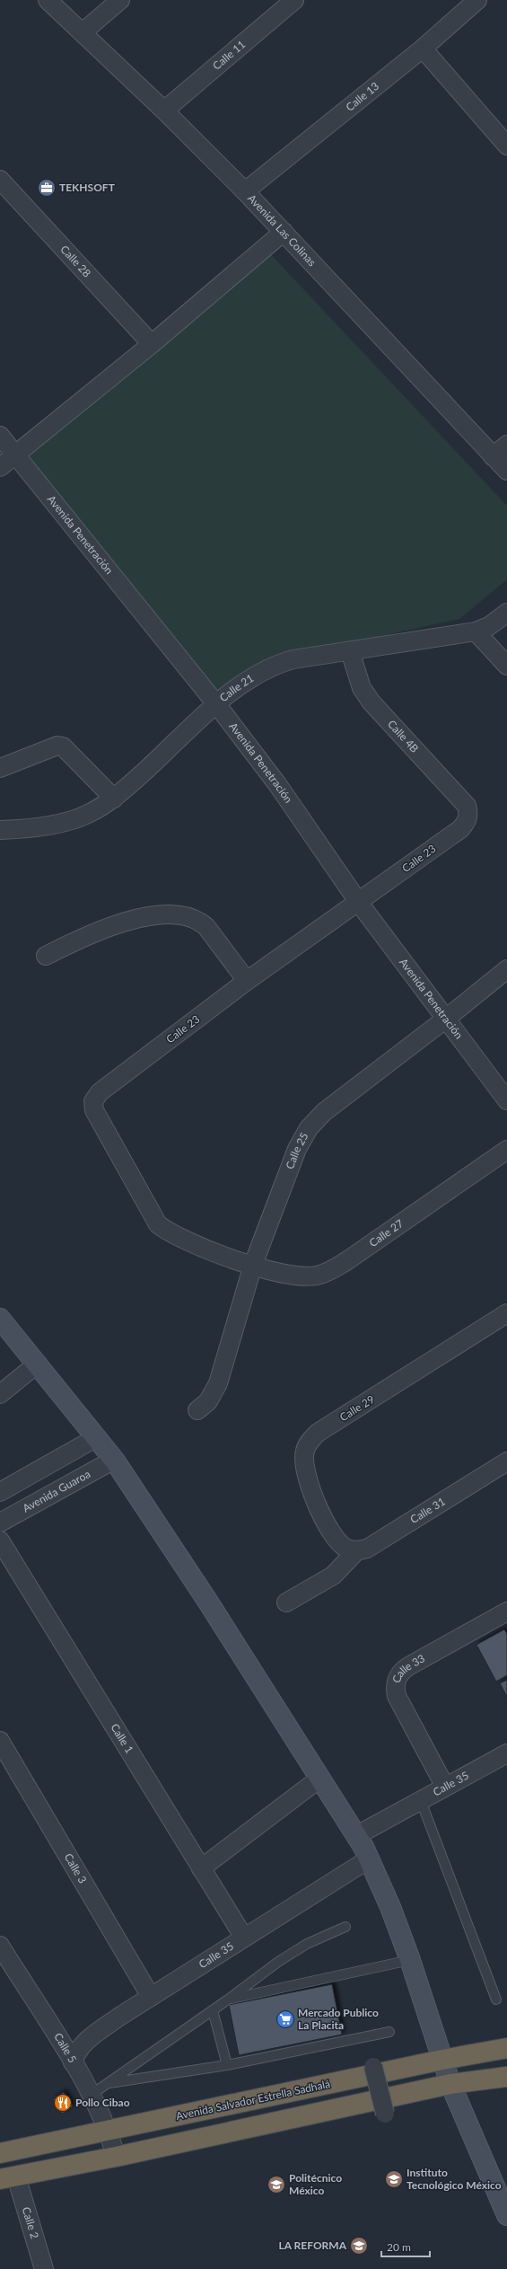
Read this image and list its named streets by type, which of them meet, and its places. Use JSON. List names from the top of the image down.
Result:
{
  "streets": {
    "highway": ["Avenida Salvador Estrella Sadhalá"],
    "street": [
      "Calle 11",
      "Calle 13",
      "Avenida Las Colinas",
      "Calle 28",
      "Avenida Penetración",
      "Calle 21",
      "Calle 4B",
      "Calle 23",
      "Calle 25",
      "Calle 27",
      "Calle 29",
      "Avenida Guaroa",
      "Calle 31",
      "Calle 33",
      "Calle 1",
      "Calle 35",
      "Calle 3",
      "Calle 5",
      "Calle 2"
    ]
  },
  "crossings": [
    ["Calle 11", "Avenida Las Colinas"],
    ["Calle 13", "Avenida Las Colinas"],
    ["Avenida Penetración", "Calle 21"],
    ["Avenida Penetración", "Calle 23"],
    ["Avenida Penetración", "Calle 25"],
    ["Calle 21", "Calle 4B"],
    ["Calle 4B", "Calle 23"],
    ["Calle 23", "Calle 25"],
    ["Calle 23", "Calle 27"],
    ["Calle 25", "Calle 27"],
    ["Calle 29", "Calle 31"],
    ["Calle 33", "Calle 35"],
    ["Calle 1", "Calle 35"],
    ["Calle 35", "Calle 3"],
    ["Calle 35", "Calle 5"],
    ["Calle 5", "Avenida Salvador Estrella Sadhalá"]
  ],
  "places": {
    "office": ["TEKHSOFT"],
    "supermarket": ["Mercado Publico La Placita"],
    "restaurant": ["Pollo Cibao"],
    "school or university": ["Instituto Tecnológico México", "Politécnico México", "LA REFORMA"]
  },
  "scale_bar": "20 m"
}
